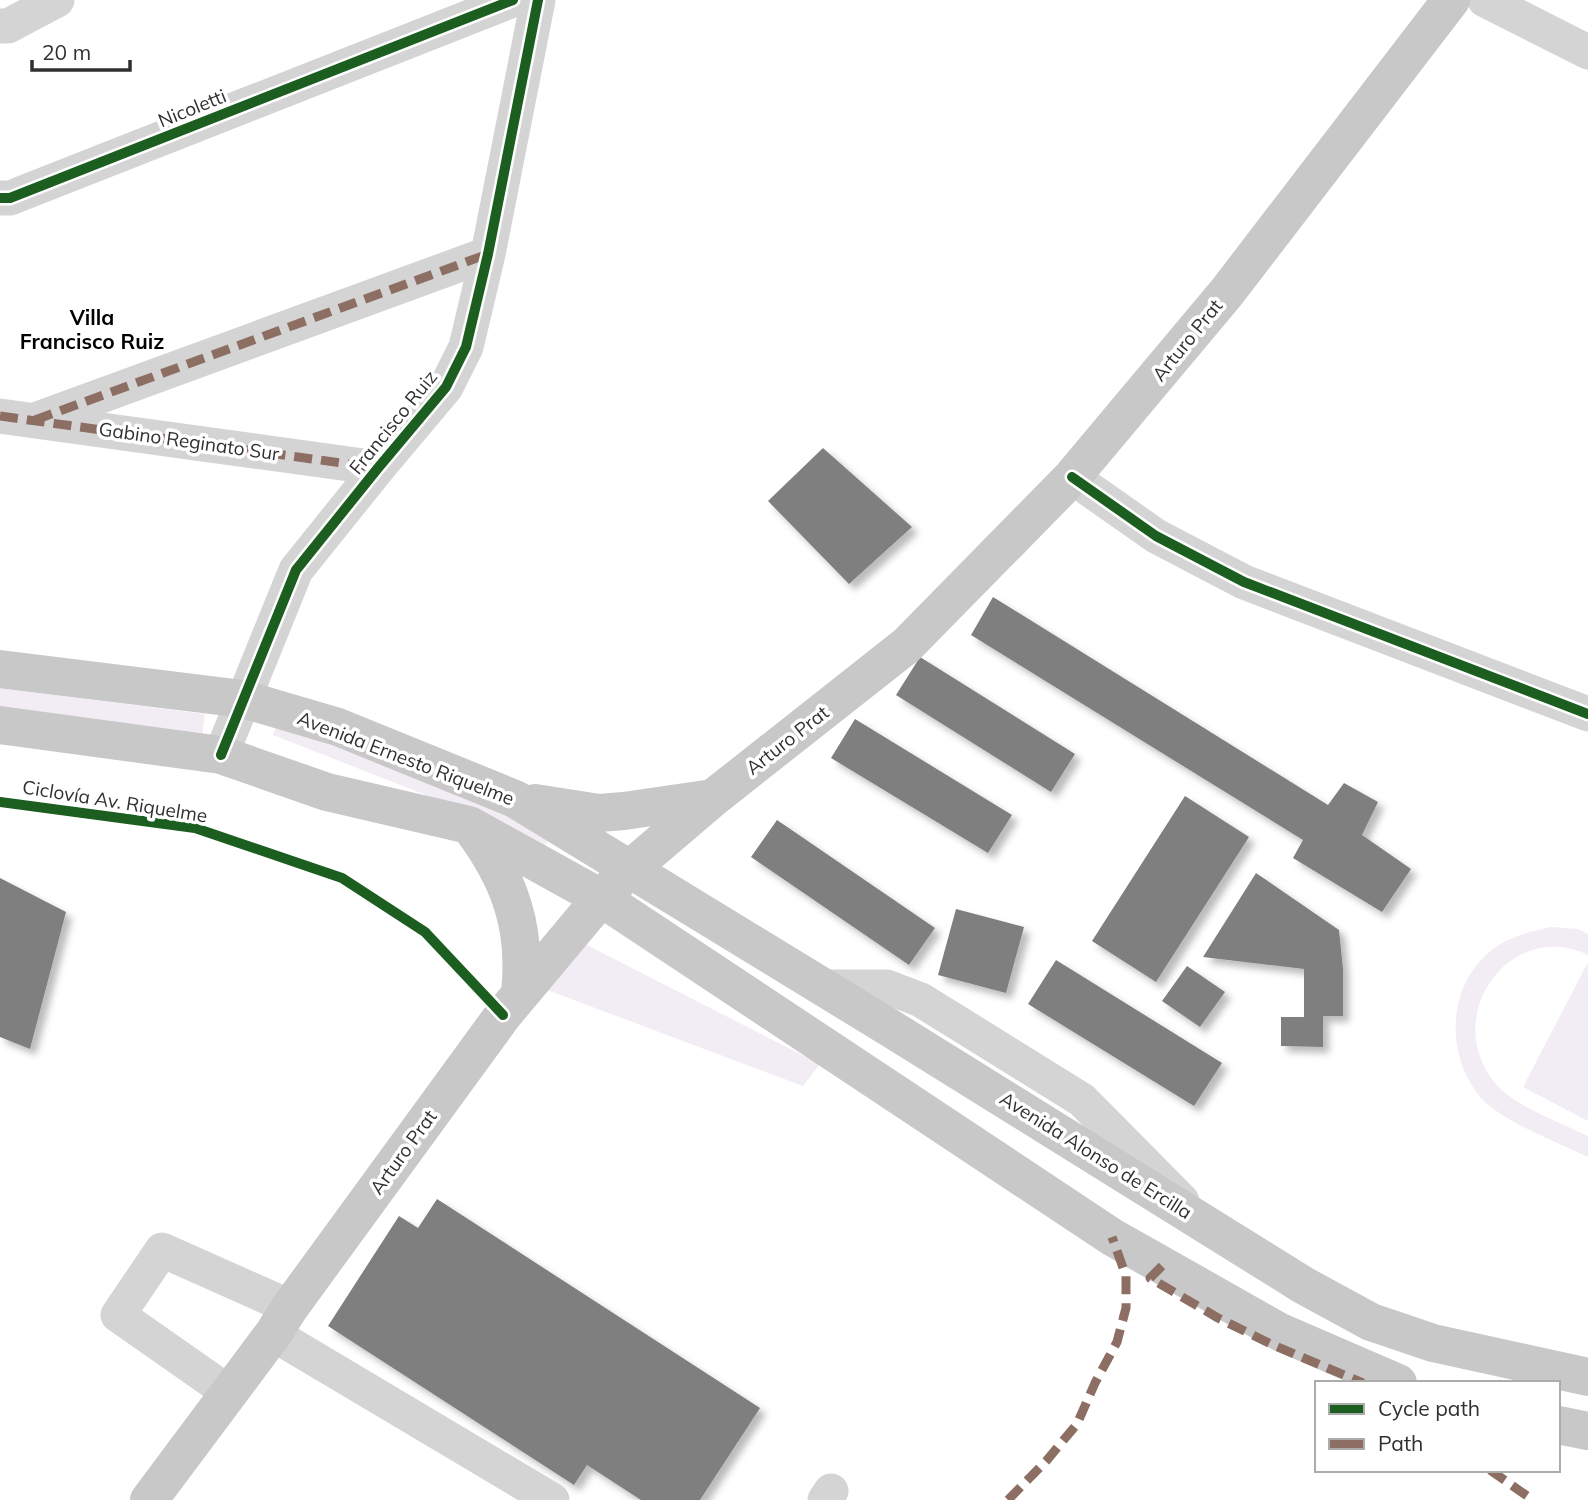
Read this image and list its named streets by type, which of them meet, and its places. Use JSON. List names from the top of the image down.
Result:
{
  "streets": {
    "main road": ["Arturo Prat", "Avenida Ernesto Riquelme", "Avenida Alonso de Ercilla"],
    "street": ["Nicoletti", "Francisco Ruiz", "Gabino Reginato Sur"],
    "cycle path": ["Ciclovía Av. Riquelme"]
  },
  "crossings": [
    ["Arturo Prat", "Avenida Ernesto Riquelme"],
    ["Arturo Prat", "Avenida Alonso de Ercilla"],
    ["Francisco Ruiz", "Gabino Reginato Sur"],
    ["Francisco Ruiz", "Avenida Ernesto Riquelme"],
    ["Avenida Ernesto Riquelme", "Avenida Alonso de Ercilla"]
  ],
  "districts": ["Villa Francisco Ruiz"],
  "legend": ["Cycle path", "Path"],
  "scale_bar": "20 m"
}
